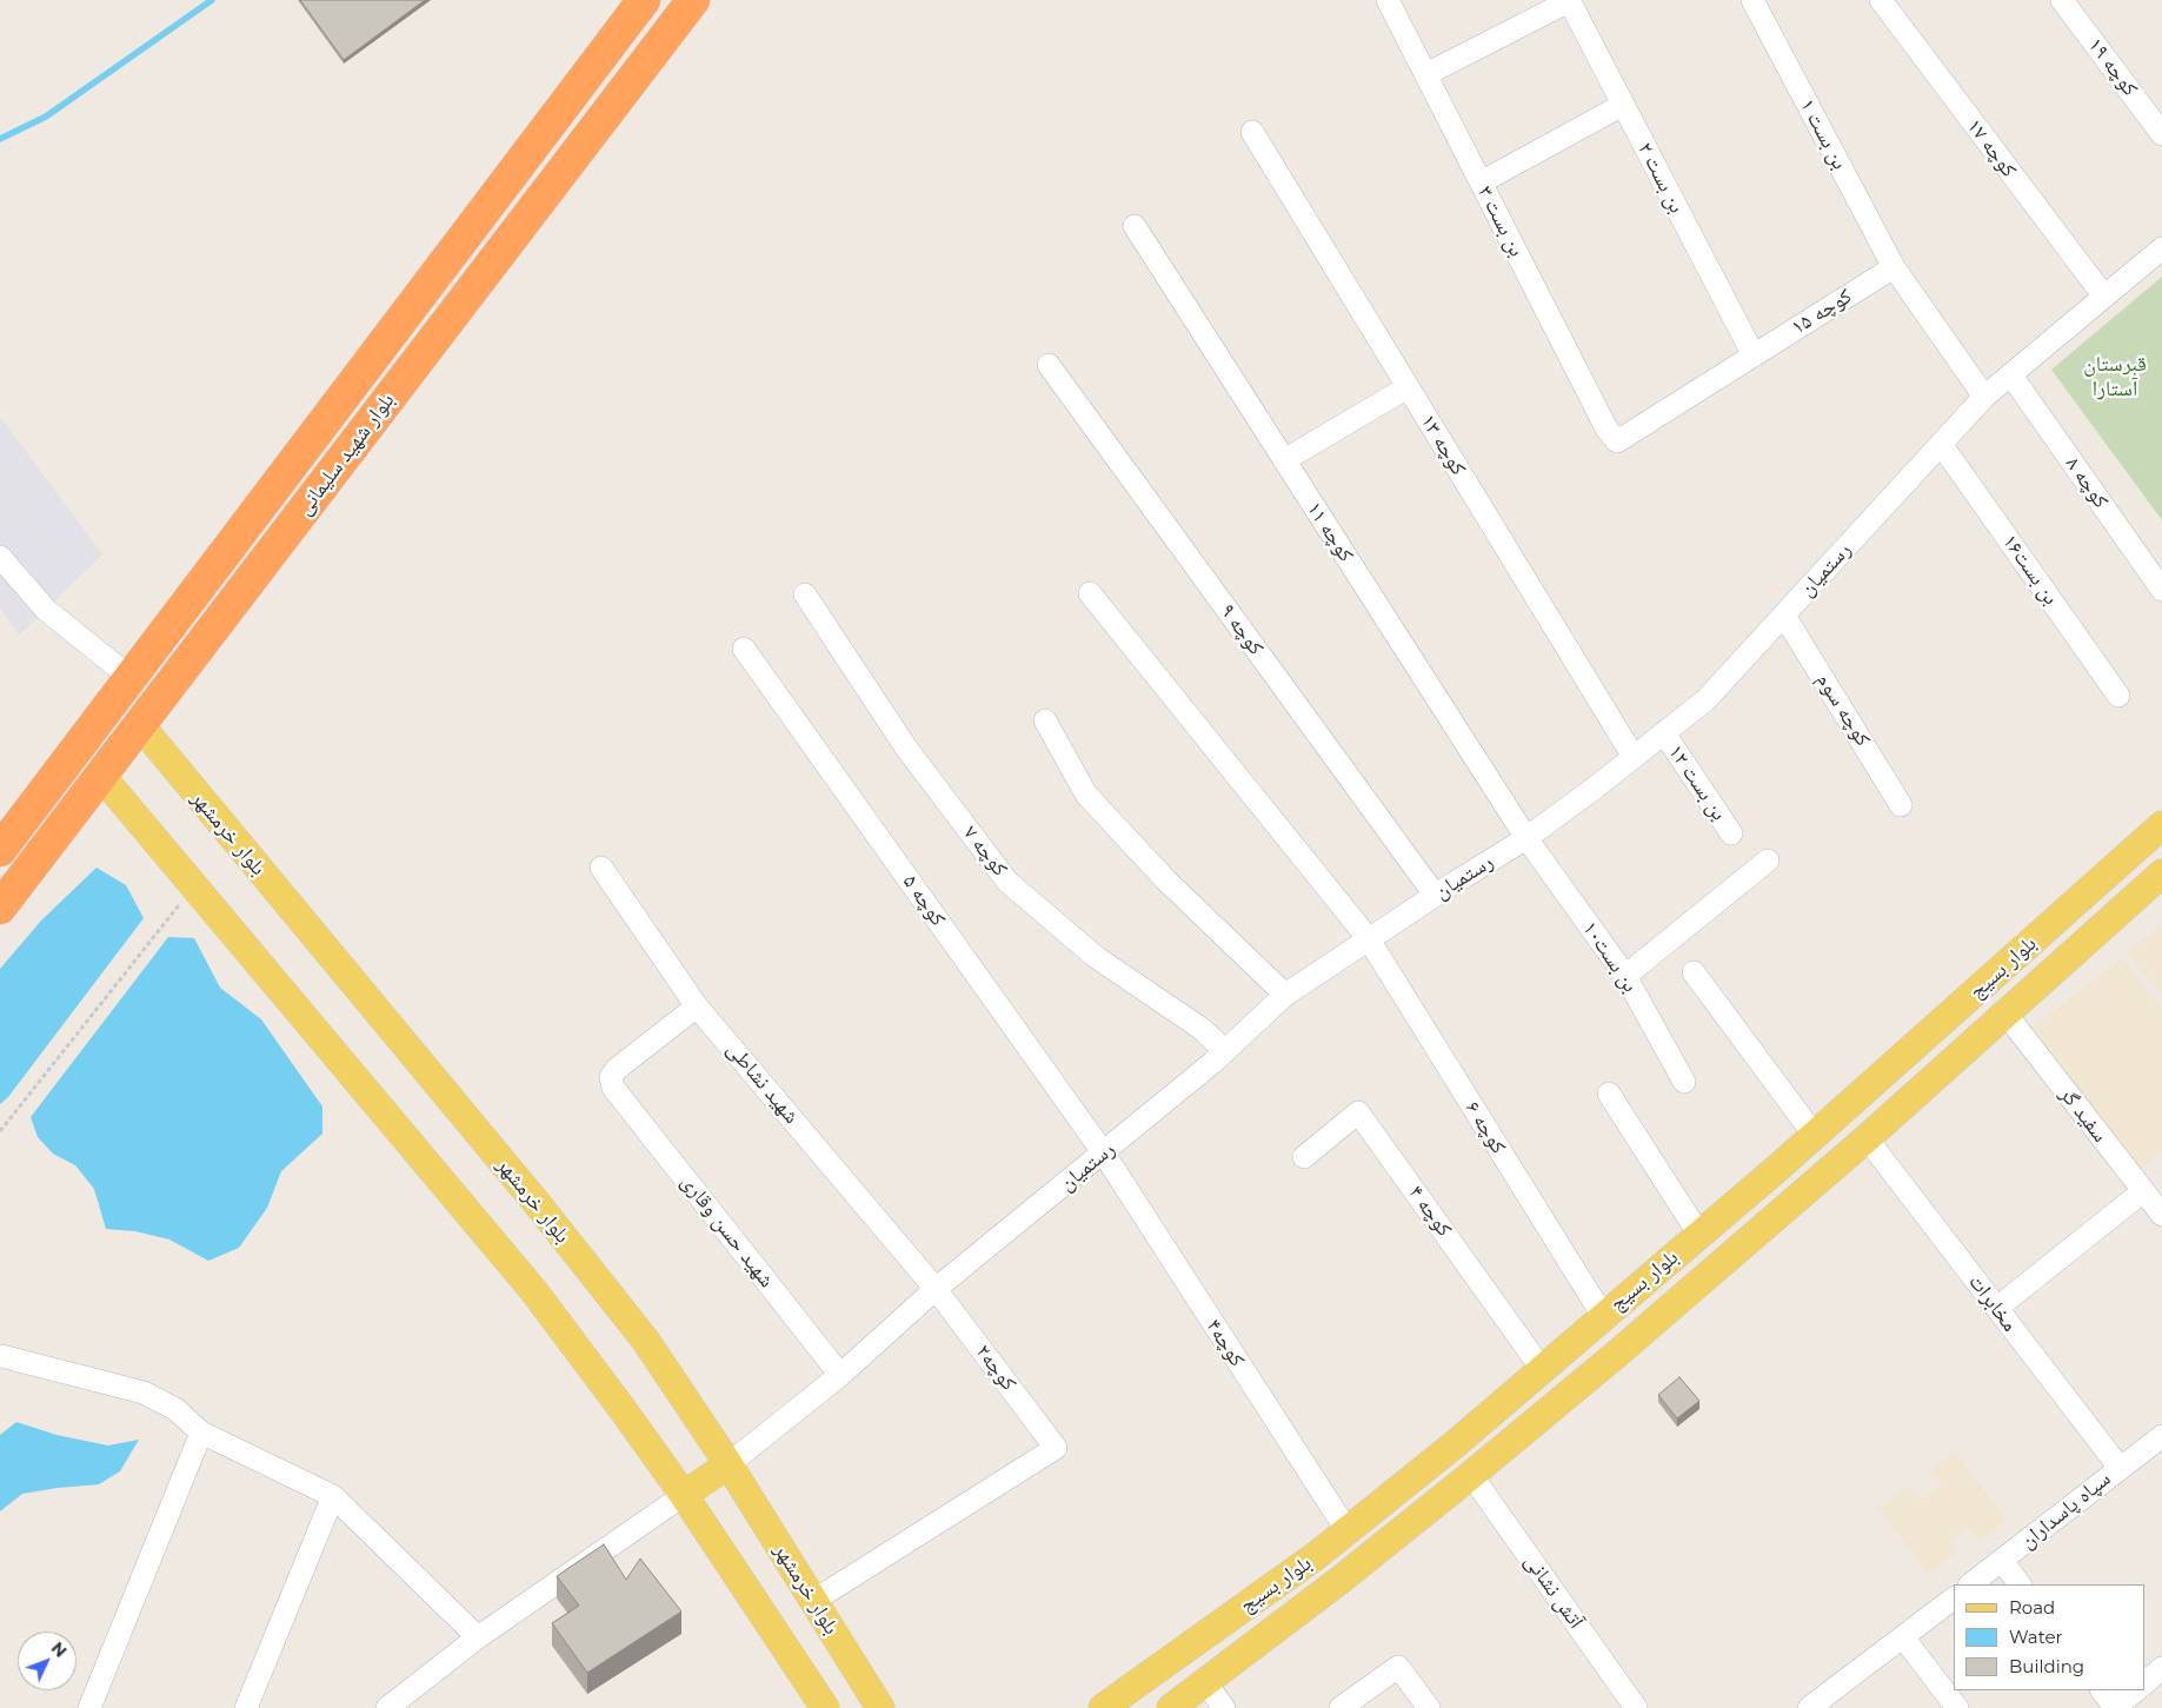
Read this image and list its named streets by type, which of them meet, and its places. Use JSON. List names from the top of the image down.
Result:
{
  "streets": {
    "highway": ["بلوار شهید سلیمانی"],
    "main road": ["بلوار خرمشهر", "بلوار بسیج"],
    "street": [
      "کوچه ۱۹",
      "بن بست ۱",
      "کوچه ۱۷",
      "بن بست ۲",
      "بن بست ۳",
      "کوچه ۱۵",
      "کوچه ۱۳",
      "کوچه ۸",
      "کوچه ۱۱",
      "رستمیان",
      "بن بست۱۶",
      "کوچه ۹",
      "کوچه سوم",
      "بن بست ۱۲",
      "کوچه ۷",
      "کوچه ۵",
      "بن بست۱۰",
      "شهید نشاطی",
      "سفید گر",
      "کوچه ۶",
      "کوچه ۴",
      "شهید حسن وقاری",
      "مخابرات",
      "کوچه۴",
      "کوچه۲",
      "سپاه پاسداران",
      "آتش نشانی"
    ]
  },
  "crossings": [
    ["بن بست ۱", "کوچه ۱۵"],
    ["کوچه ۱۷", "رستمیان"],
    ["بن بست ۲", "کوچه ۱۵"],
    ["بن بست ۳", "کوچه ۱۵"],
    ["کوچه ۱۳", "رستمیان"],
    ["بلوار شهید سلیمانی", "بلوار خرمشهر"],
    ["کوچه ۸", "رستمیان"],
    ["کوچه ۱۱", "رستمیان"],
    ["کوچه ۱۱", "بن بست۱۰"],
    ["رستمیان", "بن بست۱۶"],
    ["رستمیان", "کوچه ۹"],
    ["رستمیان", "کوچه سوم"],
    ["رستمیان", "بن بست ۱۲"],
    ["رستمیان", "بلوار خرمشهر"],
    ["رستمیان", "کوچه ۷"],
    ["رستمیان", "کوچه ۵"],
    ["رستمیان", "بن بست۱۰"],
    ["رستمیان", "شهید نشاطی"],
    ["رستمیان", "کوچه ۶"],
    ["رستمیان", "شهید حسن وقاری"],
    ["رستمیان", "کوچه۴"],
    ["رستمیان", "کوچه۲"],
    ["بلوار خرمشهر", "کوچه۲"],
    ["کوچه ۵", "کوچه۴"],
    ["بلوار بسیج", "سفید گر"],
    ["بلوار بسیج", "کوچه ۶"],
    ["بلوار بسیج", "کوچه ۴"],
    ["بلوار بسیج", "مخابرات"],
    ["بلوار بسیج", "کوچه۴"],
    ["بلوار بسیج", "آتش نشانی"],
    ["شهید نشاطی", "شهید حسن وقاری"],
    ["شهید نشاطی", "کوچه۲"],
    ["مخابرات", "سپاه پاسداران"]
  ],
  "parks": ["قبرستان آستارا"],
  "legend": ["Road", "Water", "Building"],
  "north": "top right"
}
